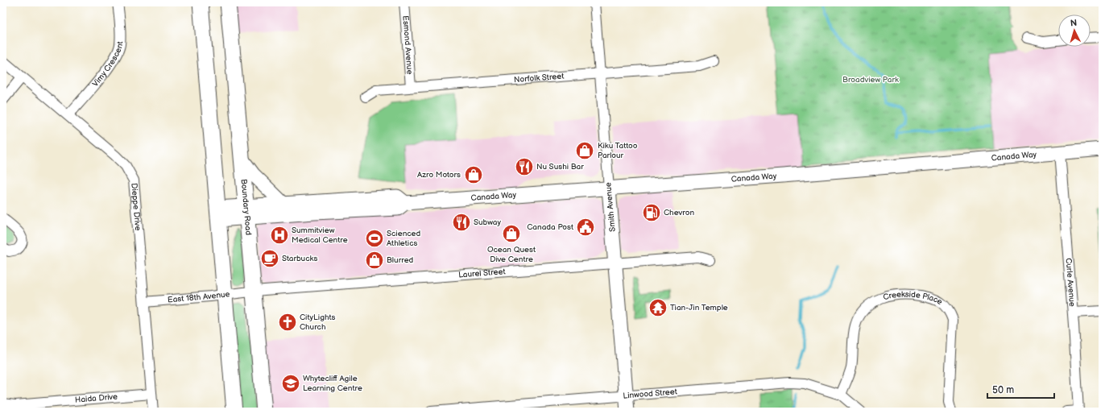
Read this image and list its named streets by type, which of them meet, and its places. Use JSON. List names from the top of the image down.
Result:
{
  "streets": {
    "main road": ["Canada Way", "Boundary Road", "Smith Avenue"],
    "street": [
      "Esmond Avenue",
      "Vimy Crescent",
      "Norfolk Street",
      "Dieppe Drive",
      "Laurel Street",
      "Curle Avenue",
      "East 18th Avenue",
      "Creekside Place",
      "Linwood Street",
      "Haida Drive"
    ]
  },
  "crossings": [
    ["Esmond Avenue", "Norfolk Street"],
    ["Vimy Crescent", "Dieppe Drive"],
    ["Norfolk Street", "Smith Avenue"],
    ["Canada Way", "Boundary Road"],
    ["Canada Way", "Smith Avenue"],
    ["Canada Way", "Curle Avenue"],
    ["Dieppe Drive", "East 18th Avenue"],
    ["Dieppe Drive", "Haida Drive"],
    ["Boundary Road", "Laurel Street"],
    ["Boundary Road", "East 18th Avenue"],
    ["Smith Avenue", "Laurel Street"],
    ["Smith Avenue", "Linwood Street"],
    ["Laurel Street", "East 18th Avenue"],
    ["Creekside Place", "Linwood Street"]
  ],
  "parks": ["Broadview Park"],
  "places": {
    "shop": [
      "Kiku Tattoo Parlour",
      "Azro Motors",
      "Ocean Quest Dive Centre",
      "Blurred"
    ],
    "restaurant": ["Nu Sushi Bar", "Subway"],
    "fuel station": ["Chevron"],
    "public building": ["Canada Post"],
    "hospital": ["Summitview Medical Centre"],
    "sports": ["Scienced Athletics"],
    "cafe": ["Starbucks"],
    "temple": ["Tian-Jin Temple"],
    "church": ["CityLights Church"],
    "school or university": ["Whytecliff Agile Learning Centre"]
  },
  "scale_bar": "50 m",
  "north": "top"
}
